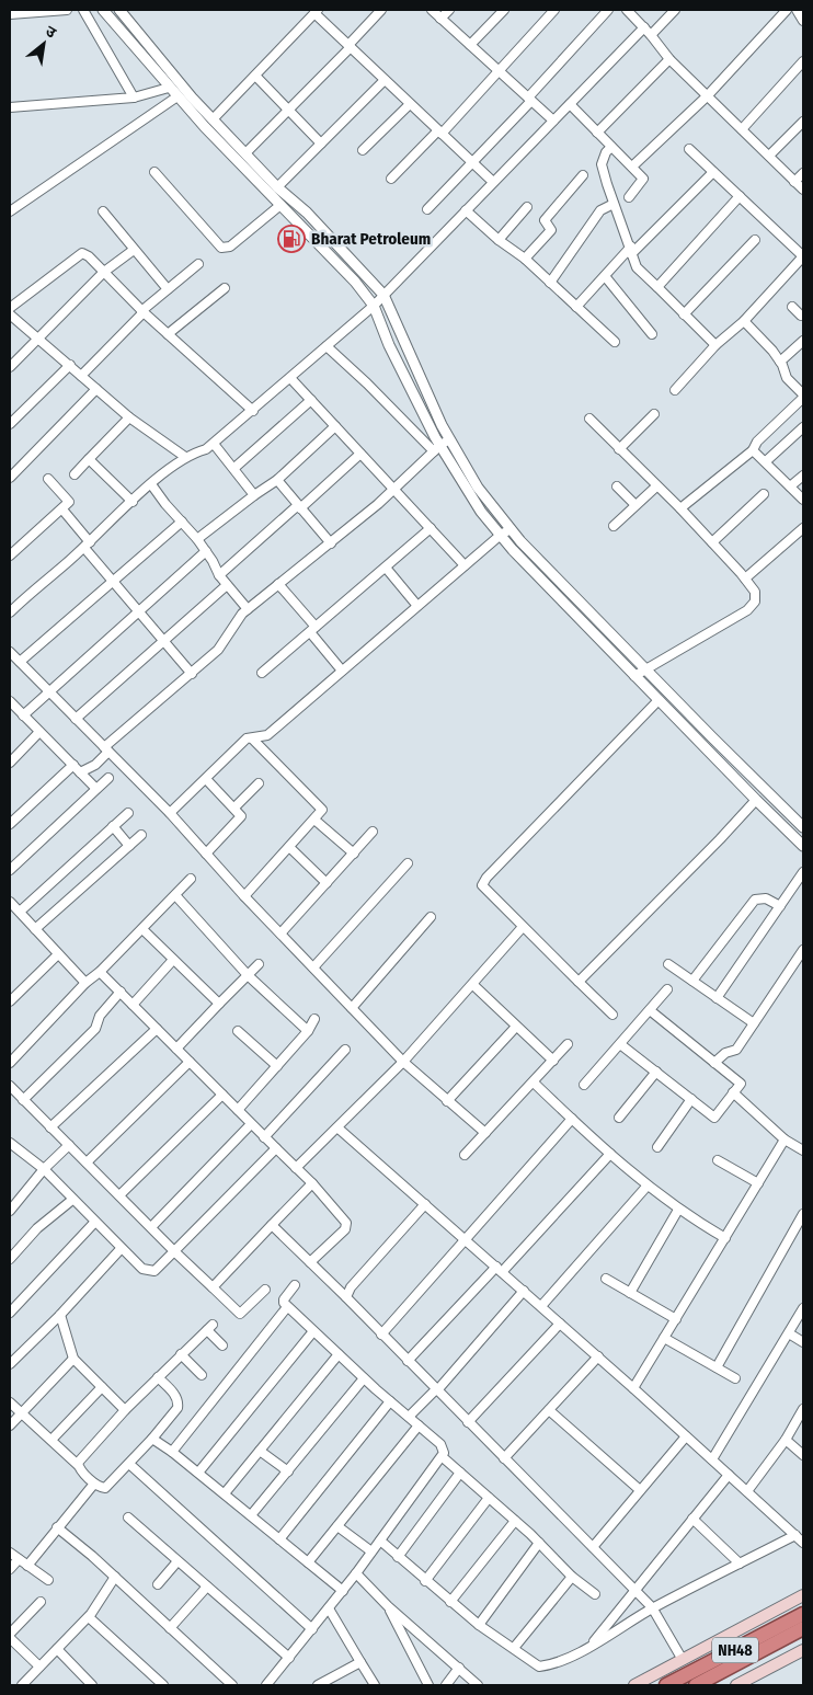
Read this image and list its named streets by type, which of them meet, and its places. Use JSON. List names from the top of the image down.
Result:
{
  "streets": {
    "highway": ["NH48"]
  },
  "places": {
    "fuel station": ["Bharat Petroleum"]
  },
  "north": "top right"
}
